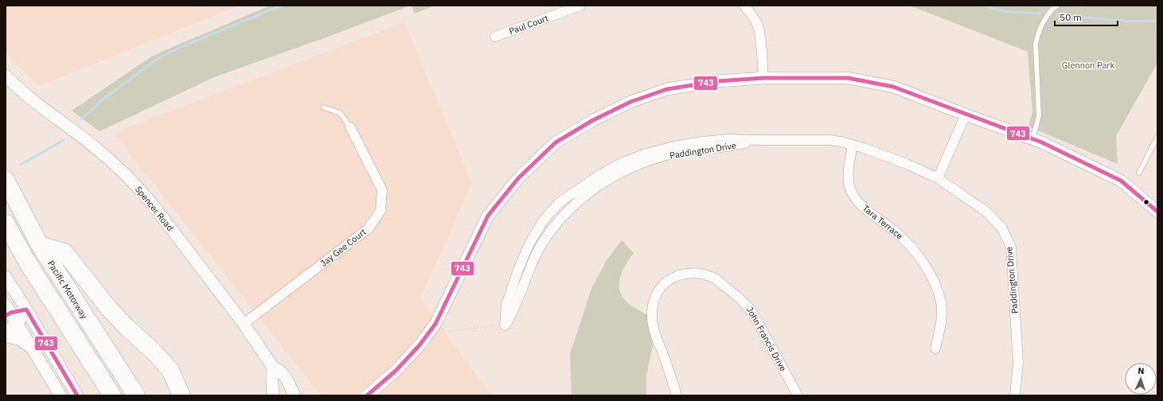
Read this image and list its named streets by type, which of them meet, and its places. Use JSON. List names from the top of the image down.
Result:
{
  "streets": {
    "highway": ["Pacific Motorway"],
    "street": [
      "Paul Court",
      "Paddington Drive",
      "Spencer Road",
      "Tara Terrace",
      "Jay Gee Court",
      "John Francis Drive"
    ]
  },
  "crossings": [
    ["Paddington Drive", "Tara Terrace"],
    ["Spencer Road", "Jay Gee Court"]
  ],
  "parks": ["Glennon Park"],
  "lines": ["transit line 743"],
  "scale_bar": "50 m",
  "north": "top"
}
